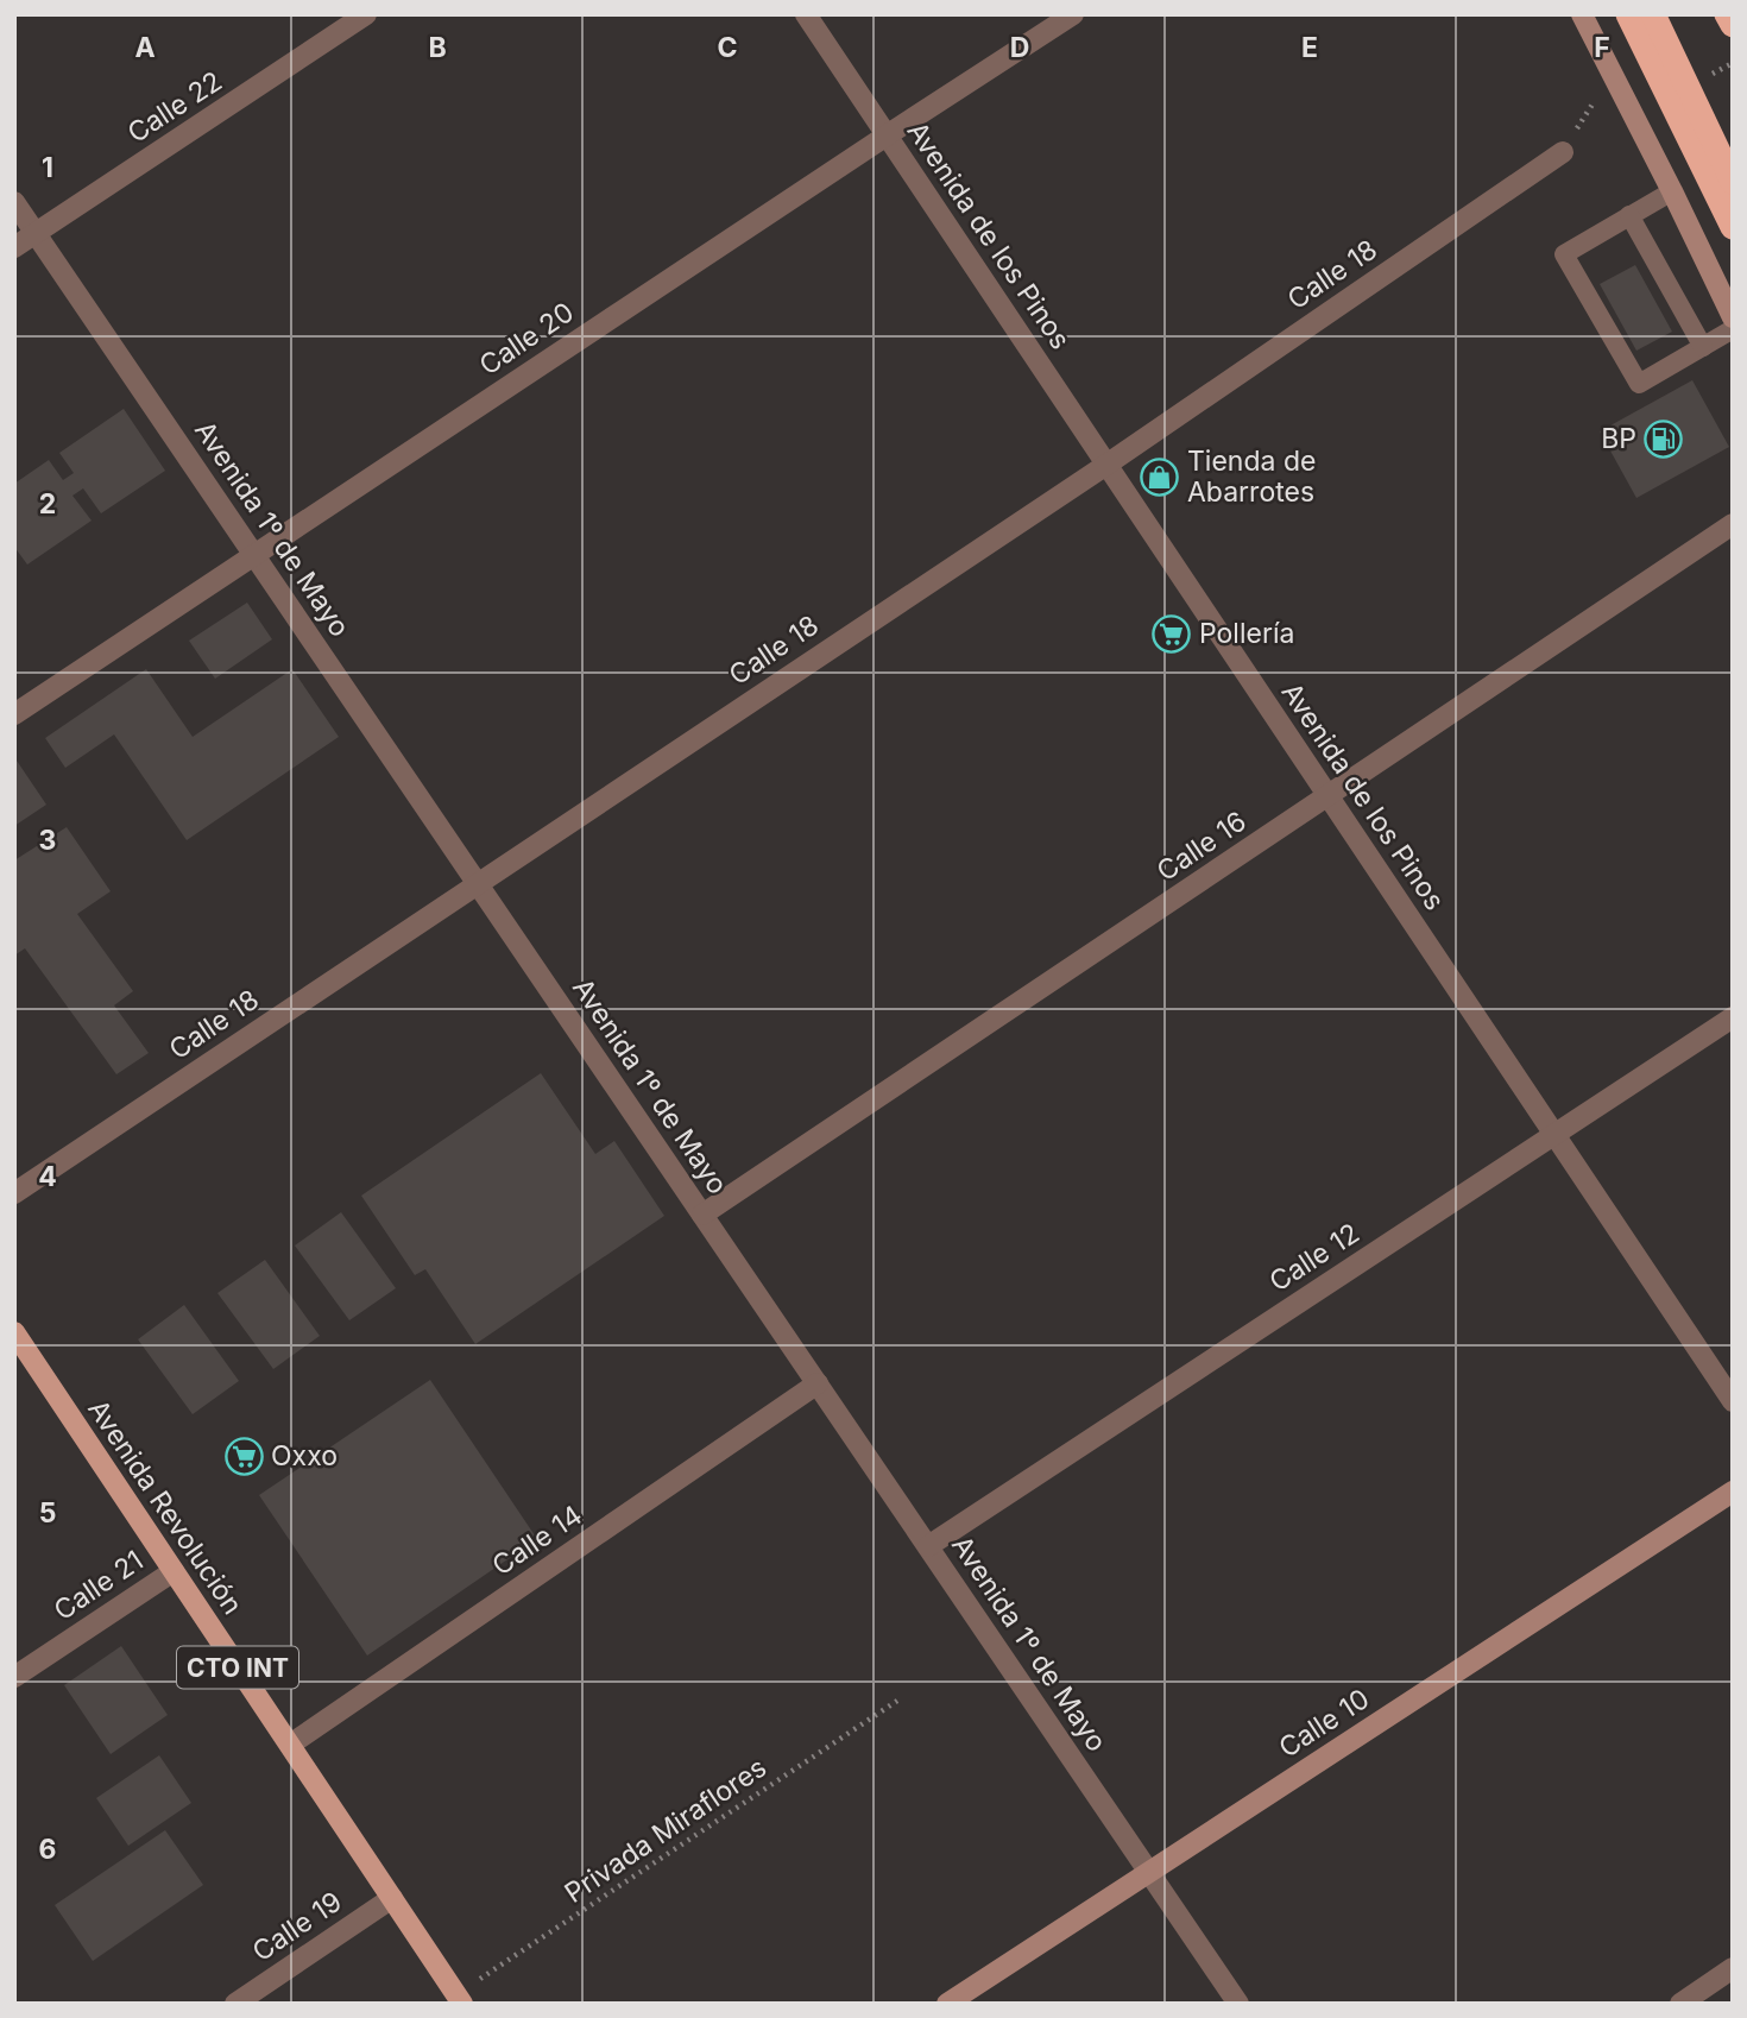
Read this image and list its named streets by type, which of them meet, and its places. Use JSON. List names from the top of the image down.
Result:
{
  "streets": {
    "main road": ["Avenida Revolución", "CTO INT"],
    "street": [
      "Calle 22",
      "Avenida de los Pinos",
      "Calle 18",
      "Calle 20",
      "Avenida 1º de Mayo",
      "Calle 16",
      "Calle 12",
      "Calle 14",
      "Calle 21",
      "Calle 10",
      "Calle 19"
    ],
    "path": ["Privada Miraflores"]
  },
  "crossings": [
    ["Calle 22", "Avenida 1º de Mayo"],
    ["Avenida de los Pinos", "Calle 18"],
    ["Avenida de los Pinos", "Calle 20"],
    ["Avenida de los Pinos", "Calle 16"],
    ["Avenida de los Pinos", "Calle 12"],
    ["Calle 18", "Avenida 1º de Mayo"],
    ["Calle 20", "Avenida 1º de Mayo"],
    ["Avenida 1º de Mayo", "Calle 16"],
    ["Avenida 1º de Mayo", "Calle 12"],
    ["Avenida 1º de Mayo", "Calle 14"],
    ["Avenida 1º de Mayo", "Calle 10"],
    ["Avenida Revolución", "Calle 14"],
    ["Avenida Revolución", "Calle 21"],
    ["Avenida Revolución", "Privada Miraflores"],
    ["Avenida Revolución", "Calle 19"]
  ],
  "places": {
    "fuel station": ["BP"],
    "shop": ["Tienda de Abarrotes"],
    "supermarket": ["Pollería", "Oxxo"]
  },
  "grid": {
    "columns": [
      "A",
      "B",
      "C",
      "D",
      "E",
      "F"
    ],
    "rows": [
      "1",
      "2",
      "3",
      "4",
      "5",
      "6"
    ]
  }
}
